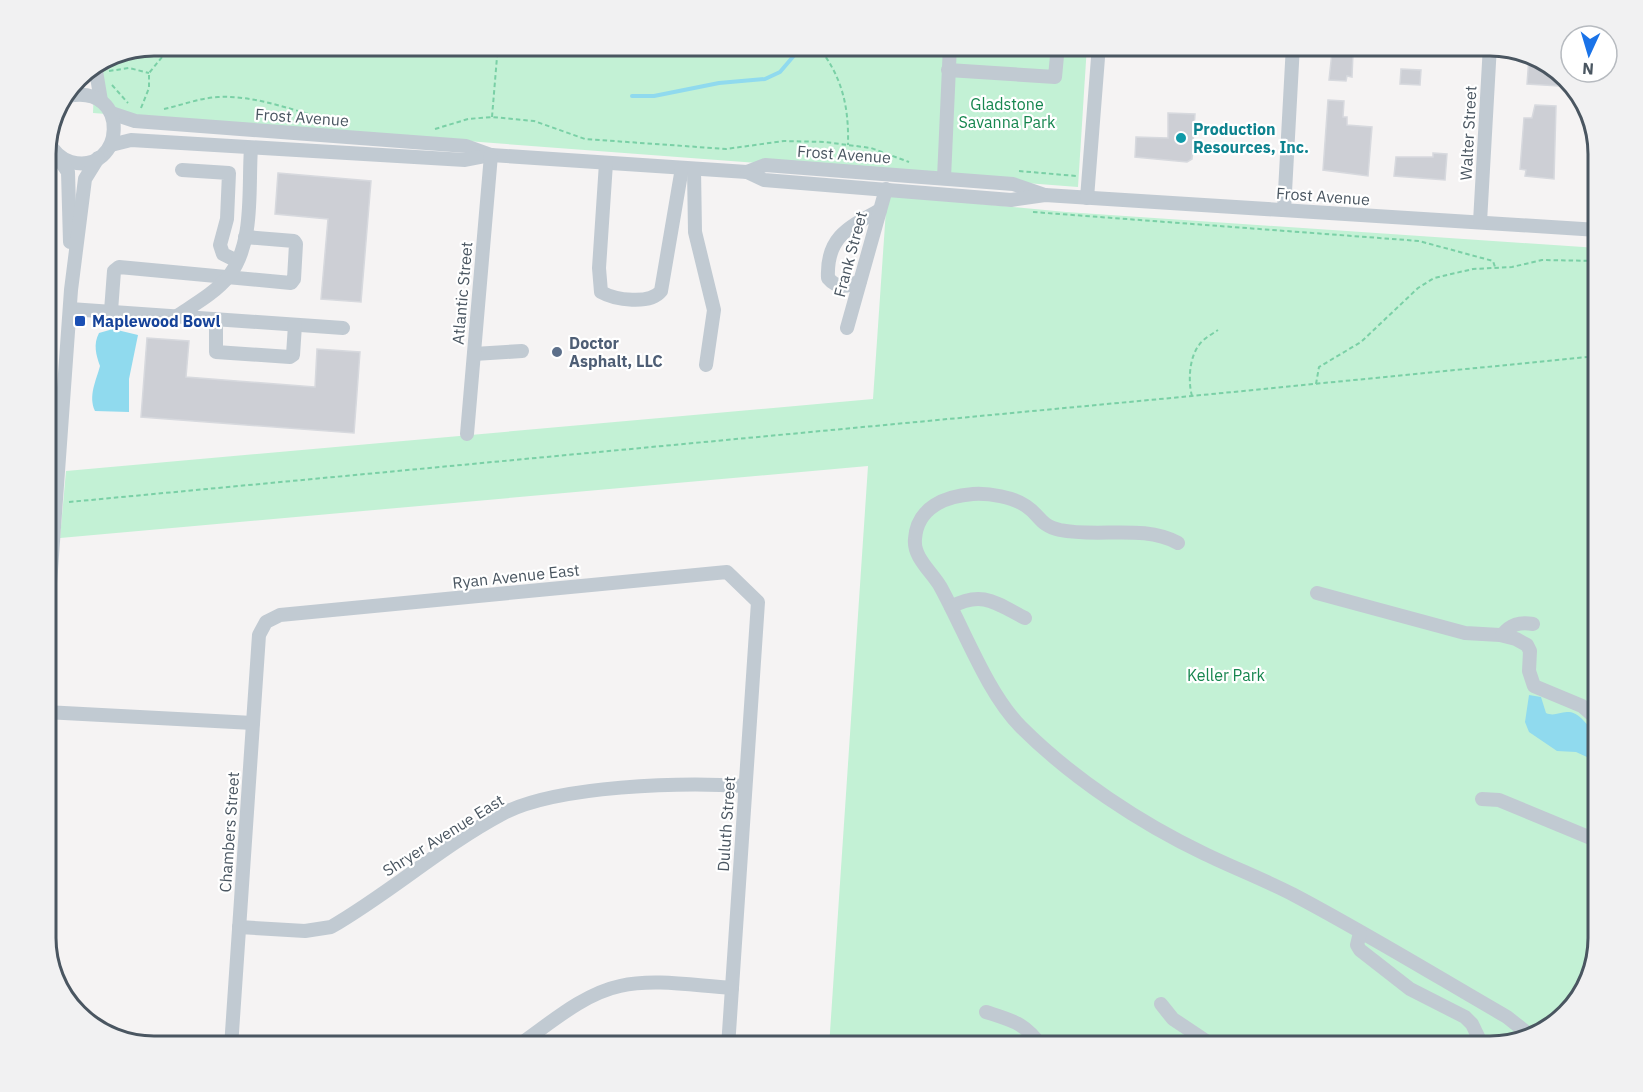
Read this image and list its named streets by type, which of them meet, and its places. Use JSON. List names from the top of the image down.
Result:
{
  "streets": {
    "street": [
      "Frost Avenue",
      "Walter Street",
      "Frank Street",
      "Atlantic Street",
      "Ryan Avenue East",
      "Duluth Street",
      "Chambers Street",
      "Shryer Avenue East"
    ]
  },
  "crossings": [
    ["Frost Avenue", "Walter Street"],
    ["Frost Avenue", "Frank Street"],
    ["Frost Avenue", "Atlantic Street"],
    ["Ryan Avenue East", "Duluth Street"],
    ["Ryan Avenue East", "Chambers Street"],
    ["Duluth Street", "Shryer Avenue East"],
    ["Chambers Street", "Shryer Avenue East"]
  ],
  "parks": ["Gladstone Savanna Park", "Keller Park"],
  "places": {
    "other": ["Production Resources, Inc.", "Doctor Asphalt, LLC"],
    "transit": ["Maplewood Bowl"]
  },
  "north": "bottom"
}
